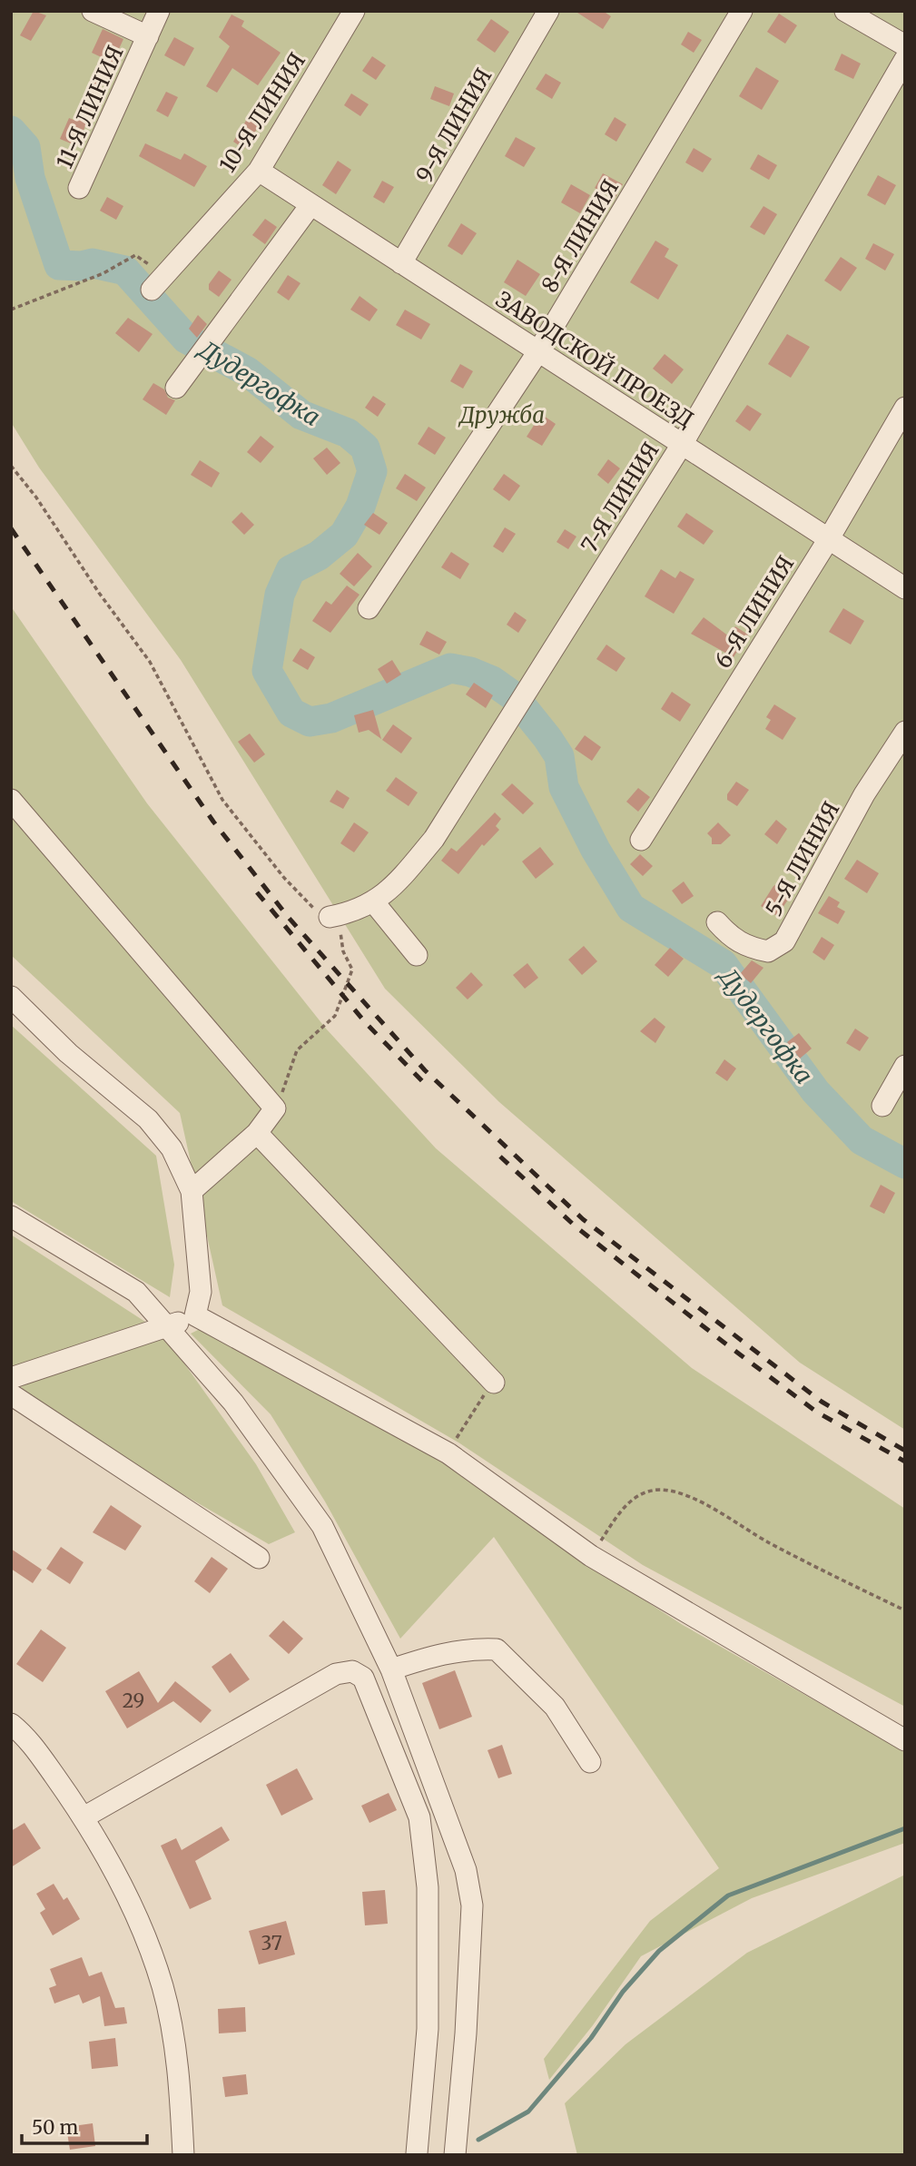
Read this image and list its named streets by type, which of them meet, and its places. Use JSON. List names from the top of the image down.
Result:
{
  "streets": {
    "street": [
      "11-Я ЛИНИЯ",
      "10-Я ЛИНИЯ",
      "9-Я ЛИНИЯ",
      "8-Я ЛИНИЯ",
      "ЗАВОДСКОЙ ПРОЕЗД",
      "7-Я ЛИНИЯ",
      "6-Я ЛИНИЯ",
      "5-Я ЛИНИЯ"
    ]
  },
  "crossings": [
    ["10-Я ЛИНИЯ", "ЗАВОДСКОЙ ПРОЕЗД"],
    ["9-Я ЛИНИЯ", "ЗАВОДСКОЙ ПРОЕЗД"],
    ["8-Я ЛИНИЯ", "ЗАВОДСКОЙ ПРОЕЗД"],
    ["ЗАВОДСКОЙ ПРОЕЗД", "7-Я ЛИНИЯ"],
    ["ЗАВОДСКОЙ ПРОЕЗД", "6-Я ЛИНИЯ"]
  ],
  "water": ["Дудергофка"],
  "parks": ["Дружба"],
  "house_numbers": ["29", "37"],
  "scale_bar": "50 m"
}
